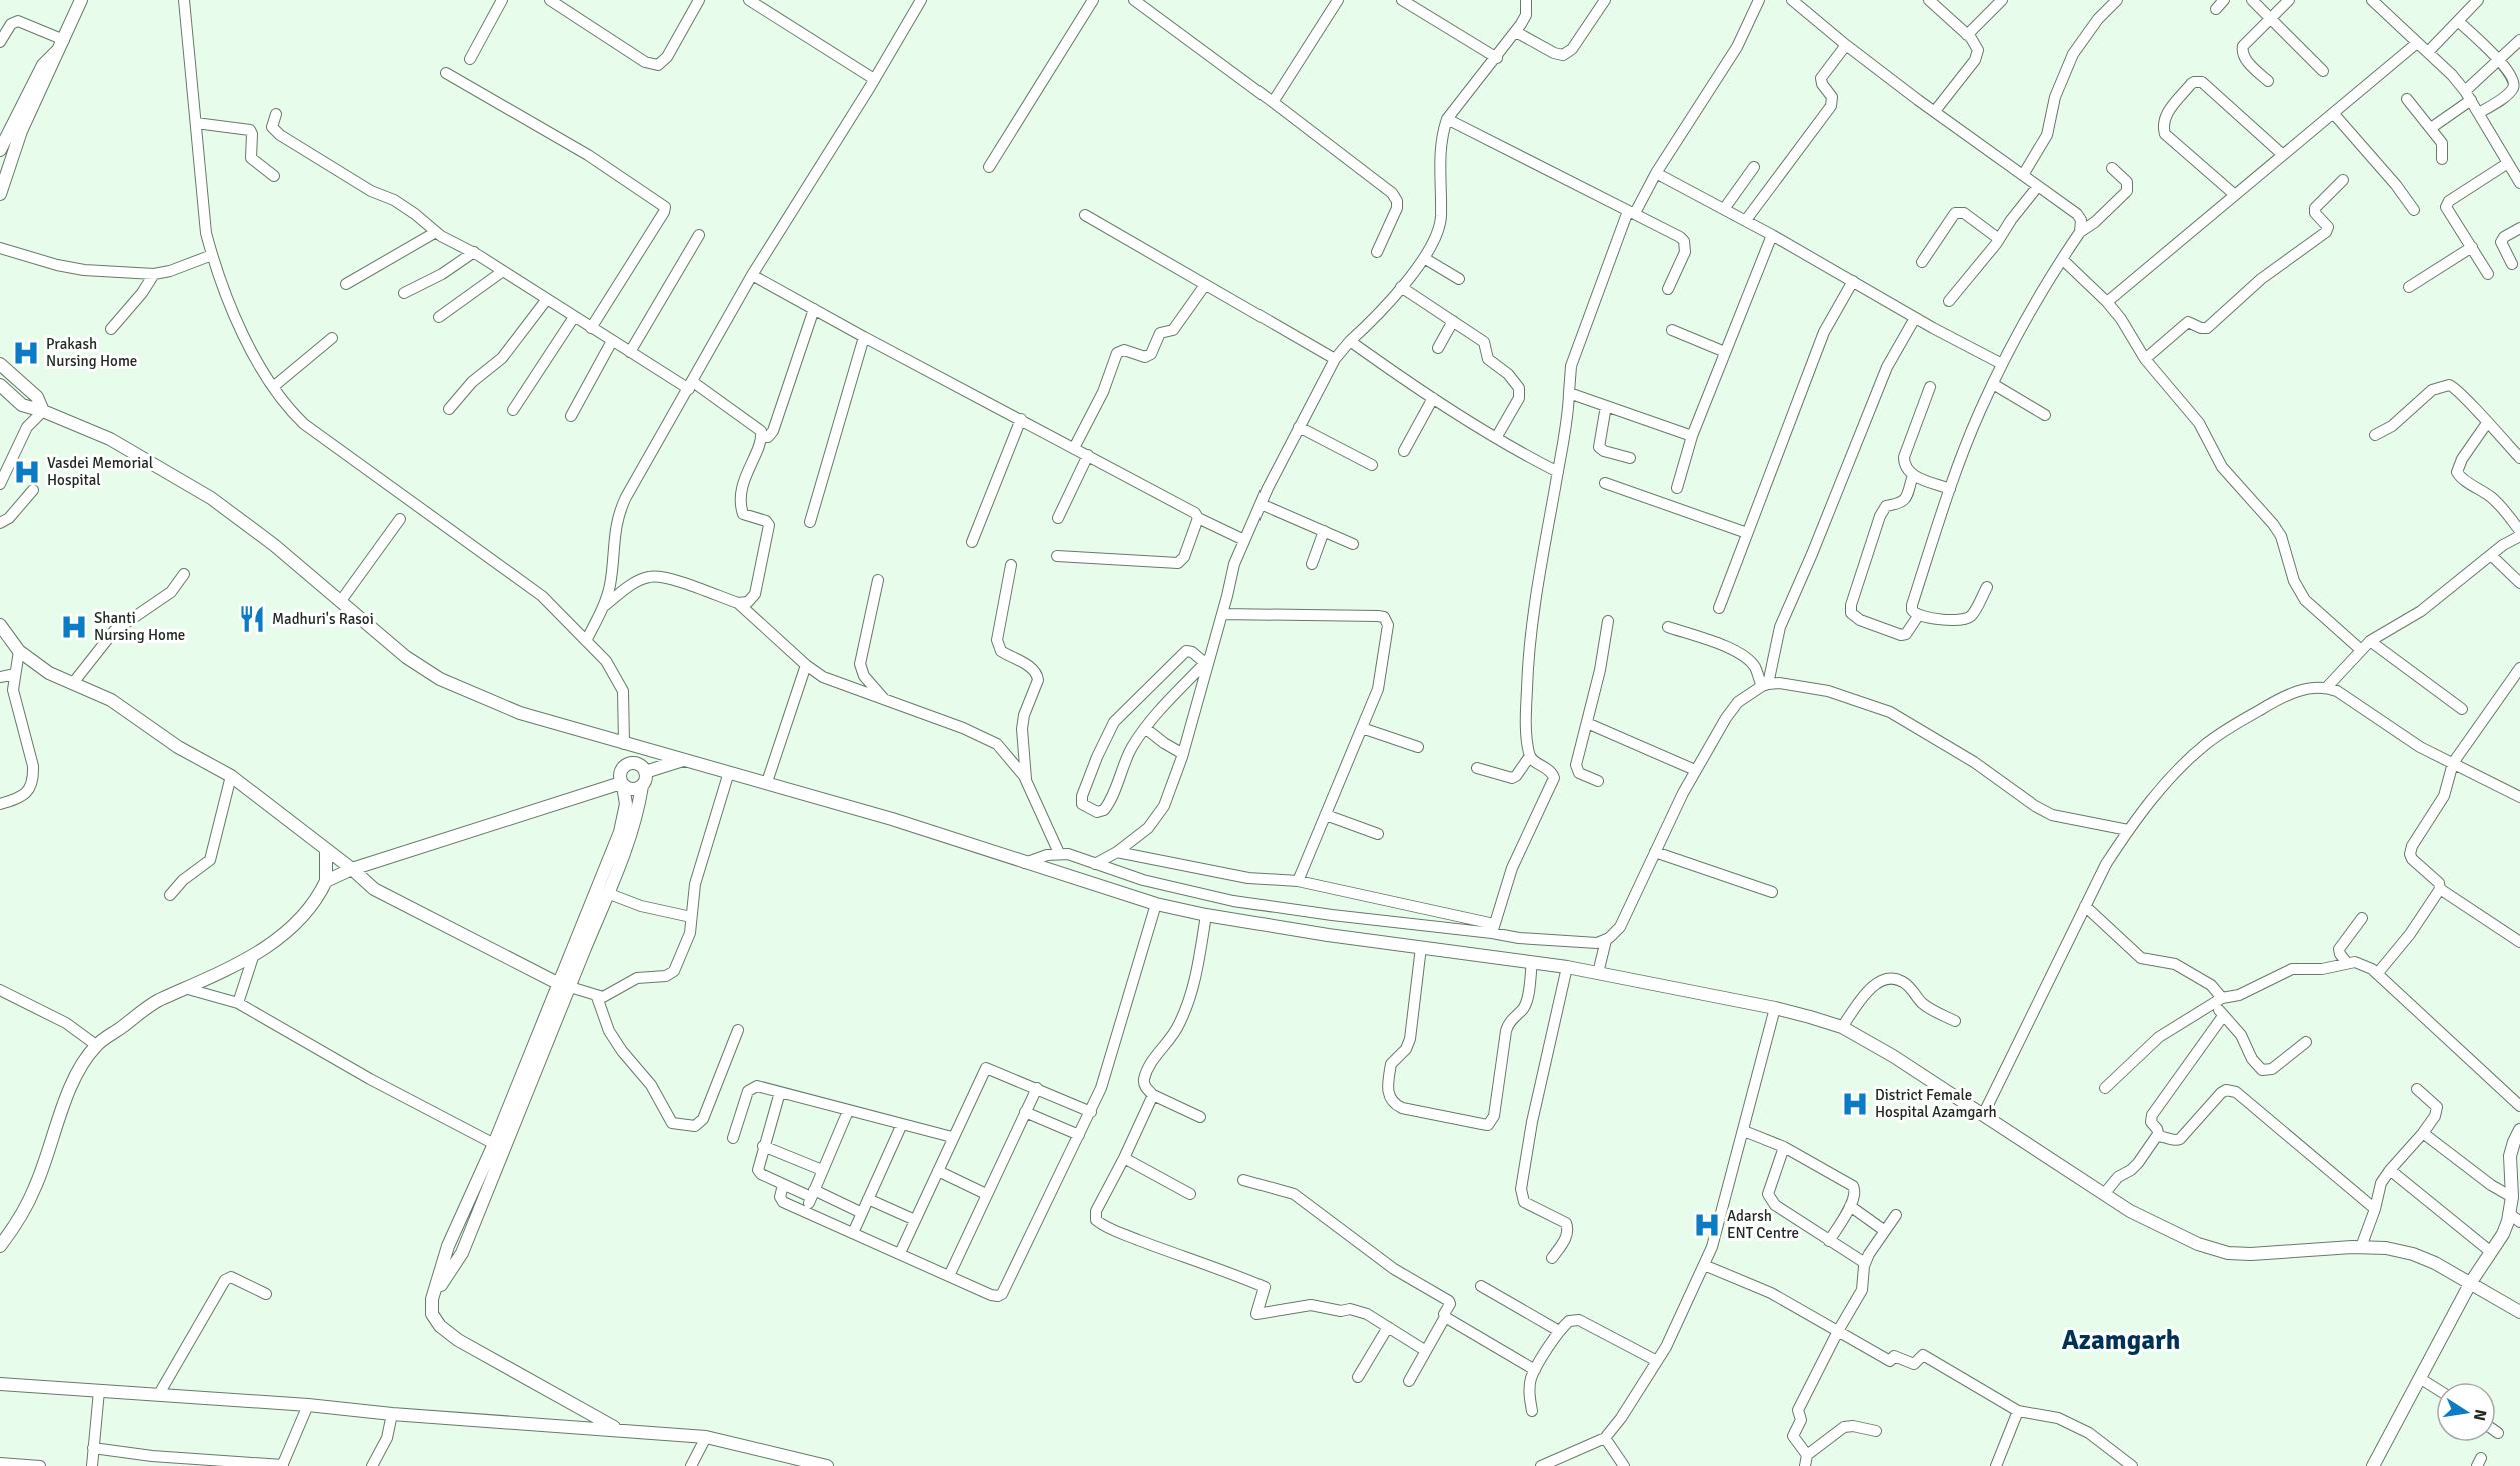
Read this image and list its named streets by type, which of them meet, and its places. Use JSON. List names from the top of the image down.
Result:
{
  "districts": ["Azamgarh"],
  "places": {
    "hospital": [
      "Prakash Nursing Home",
      "Vasdei Memorial Hospital",
      "Shanti Nursing Home",
      "District Female Hospital Azamgarh",
      "Adarsh ENT Centre"
    ],
    "restaurant": ["Madhuri's Rasoi"]
  },
  "north": "right"
}
